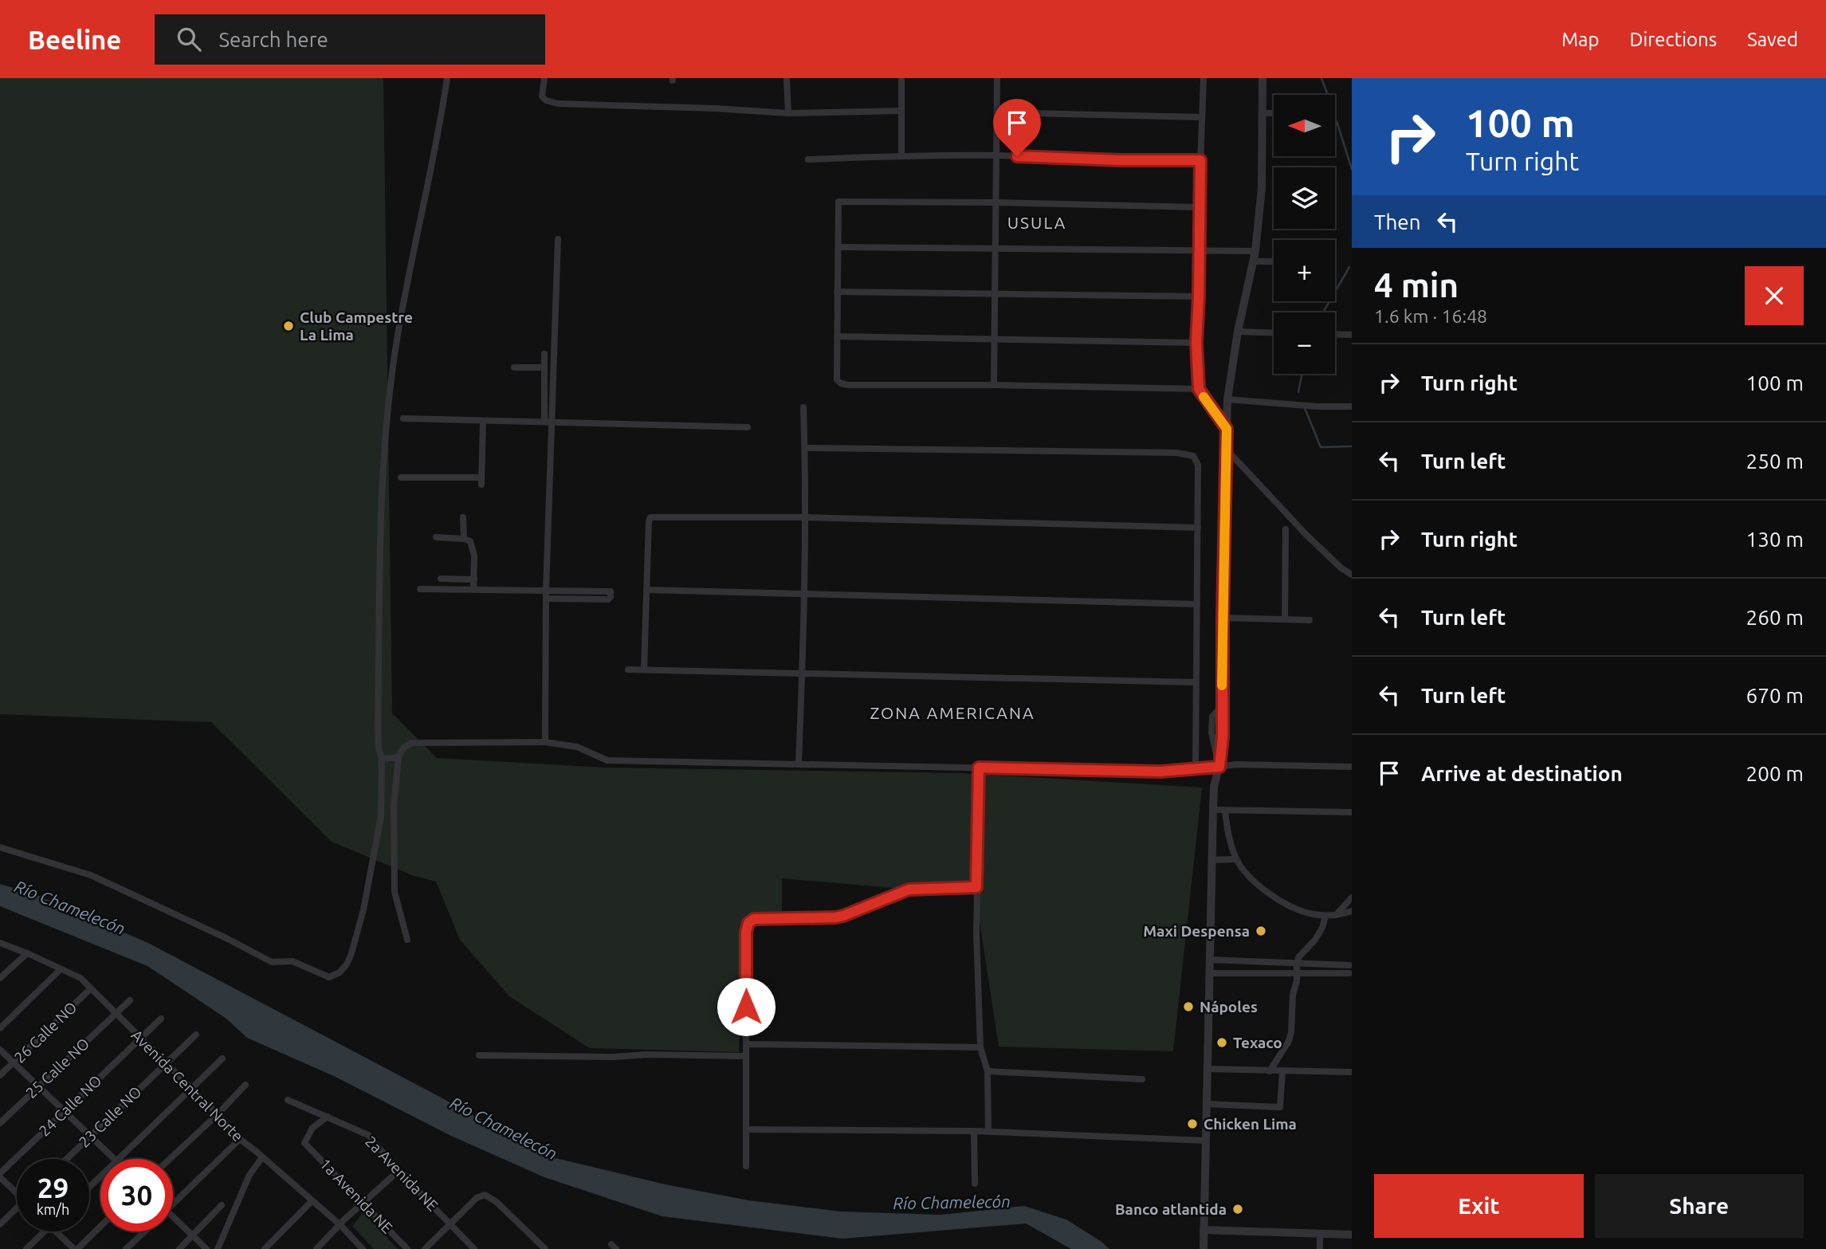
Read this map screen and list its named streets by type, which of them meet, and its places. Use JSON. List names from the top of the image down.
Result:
{
  "streets": {
    "street": [
      "26 Calle NO",
      "25 Calle NO",
      "Avenida Central Norte",
      "24 Calle NO",
      "23 Calle NO",
      "2a Avenida NE",
      "1a Avenida NE"
    ]
  },
  "crossings": [
    ["26 Calle NO", "Avenida Central Norte"],
    ["25 Calle NO", "Avenida Central Norte"],
    ["Avenida Central Norte", "24 Calle NO"],
    ["Avenida Central Norte", "23 Calle NO"],
    ["2a Avenida NE", "1a Avenida NE"]
  ],
  "districts": ["USULA", "ZONA AMERICANA"],
  "water": ["Río Chamelecón"],
  "places": [
    "Club Campestre La Lima",
    "Maxi Despensa",
    "Nápoles",
    "Texaco",
    "Chicken Lima",
    "Banco atlantida"
  ],
  "north": "left",
  "page": {
    "header": "Beeline",
    "search": "Search here",
    "nav": ["Map", "Directions", "Saved"],
    "turn": ["100 m", "Turn right"],
    "map_buttons": ["+", "−"],
    "then": "Then",
    "heading": ["4 min", "1.6 km · 16:48"],
    "list": [
      {
        "name": "Turn right",
        "value": "100 m"
      },
      {
        "name": "Turn left",
        "value": "250 m"
      },
      {
        "name": "Turn right",
        "value": "130 m"
      },
      {
        "name": "Turn left",
        "value": "260 m"
      },
      {
        "name": "Turn left",
        "value": "670 m"
      },
      {
        "name": "Arrive at destination",
        "value": "200 m"
      }
    ],
    "speed": "29 km/h",
    "limit": "30",
    "buttons": ["Exit", "Share"]
  }
}
